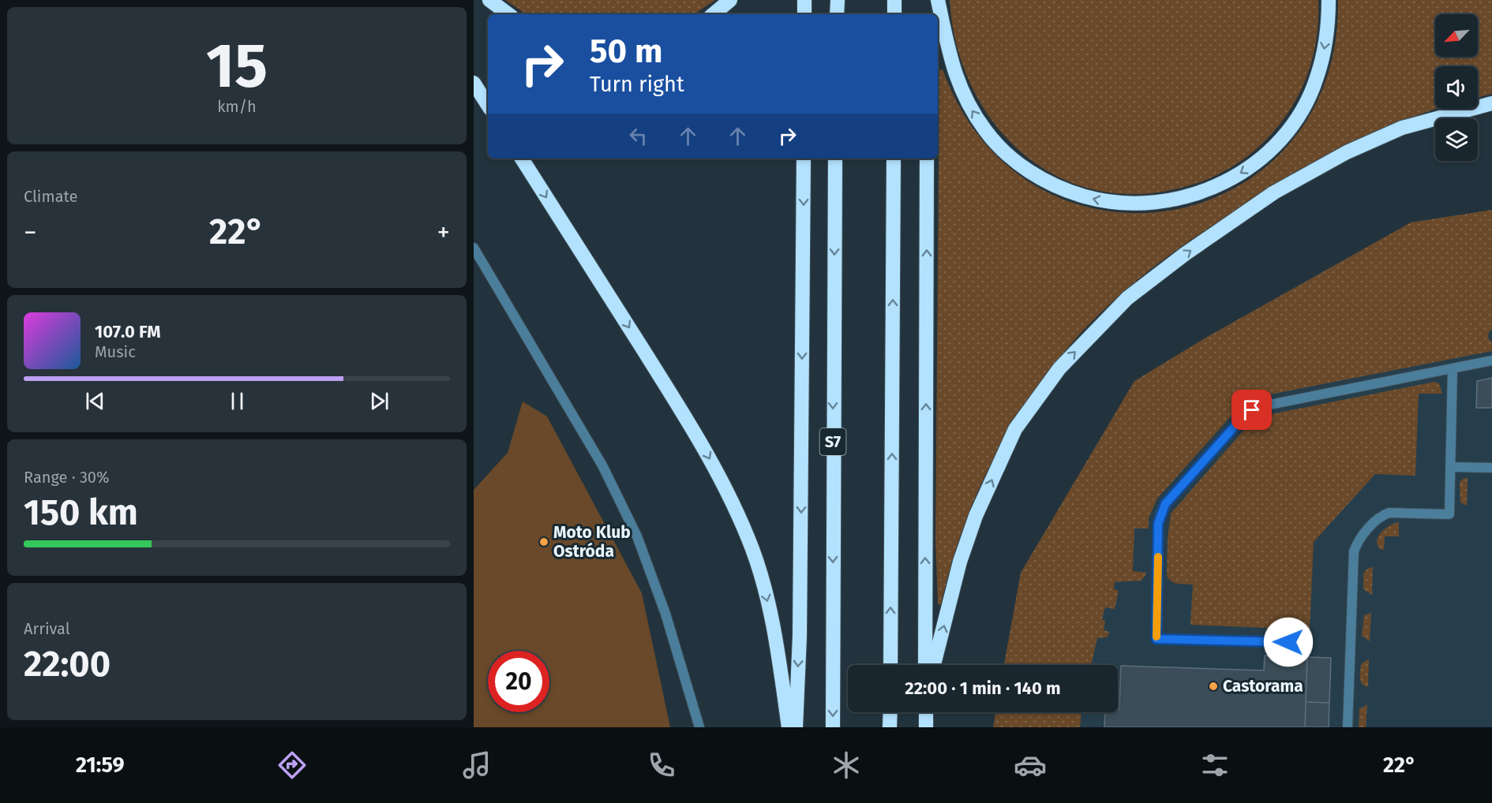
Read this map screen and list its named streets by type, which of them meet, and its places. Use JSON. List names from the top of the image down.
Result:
{
  "streets": {
    "highway": ["S7"]
  },
  "places": ["Moto Klub Ostróda", "Castorama"],
  "north": "bottom left",
  "page": {
    "tile": [
      ["15", "km/h"],
      "Climate",
      ["Range · 30%", "150 km"],
      ["Arrival", "22:00"]
    ],
    "turn": ["50 m", "Turn right"],
    "heat": ["−", "22°", "+"],
    "song": ["107.0 FM", "Music"],
    "limit": "20",
    "trip": "22:00 · 1 min · 140 m",
    "tabs": ["21:59", "22°"]
  }
}
